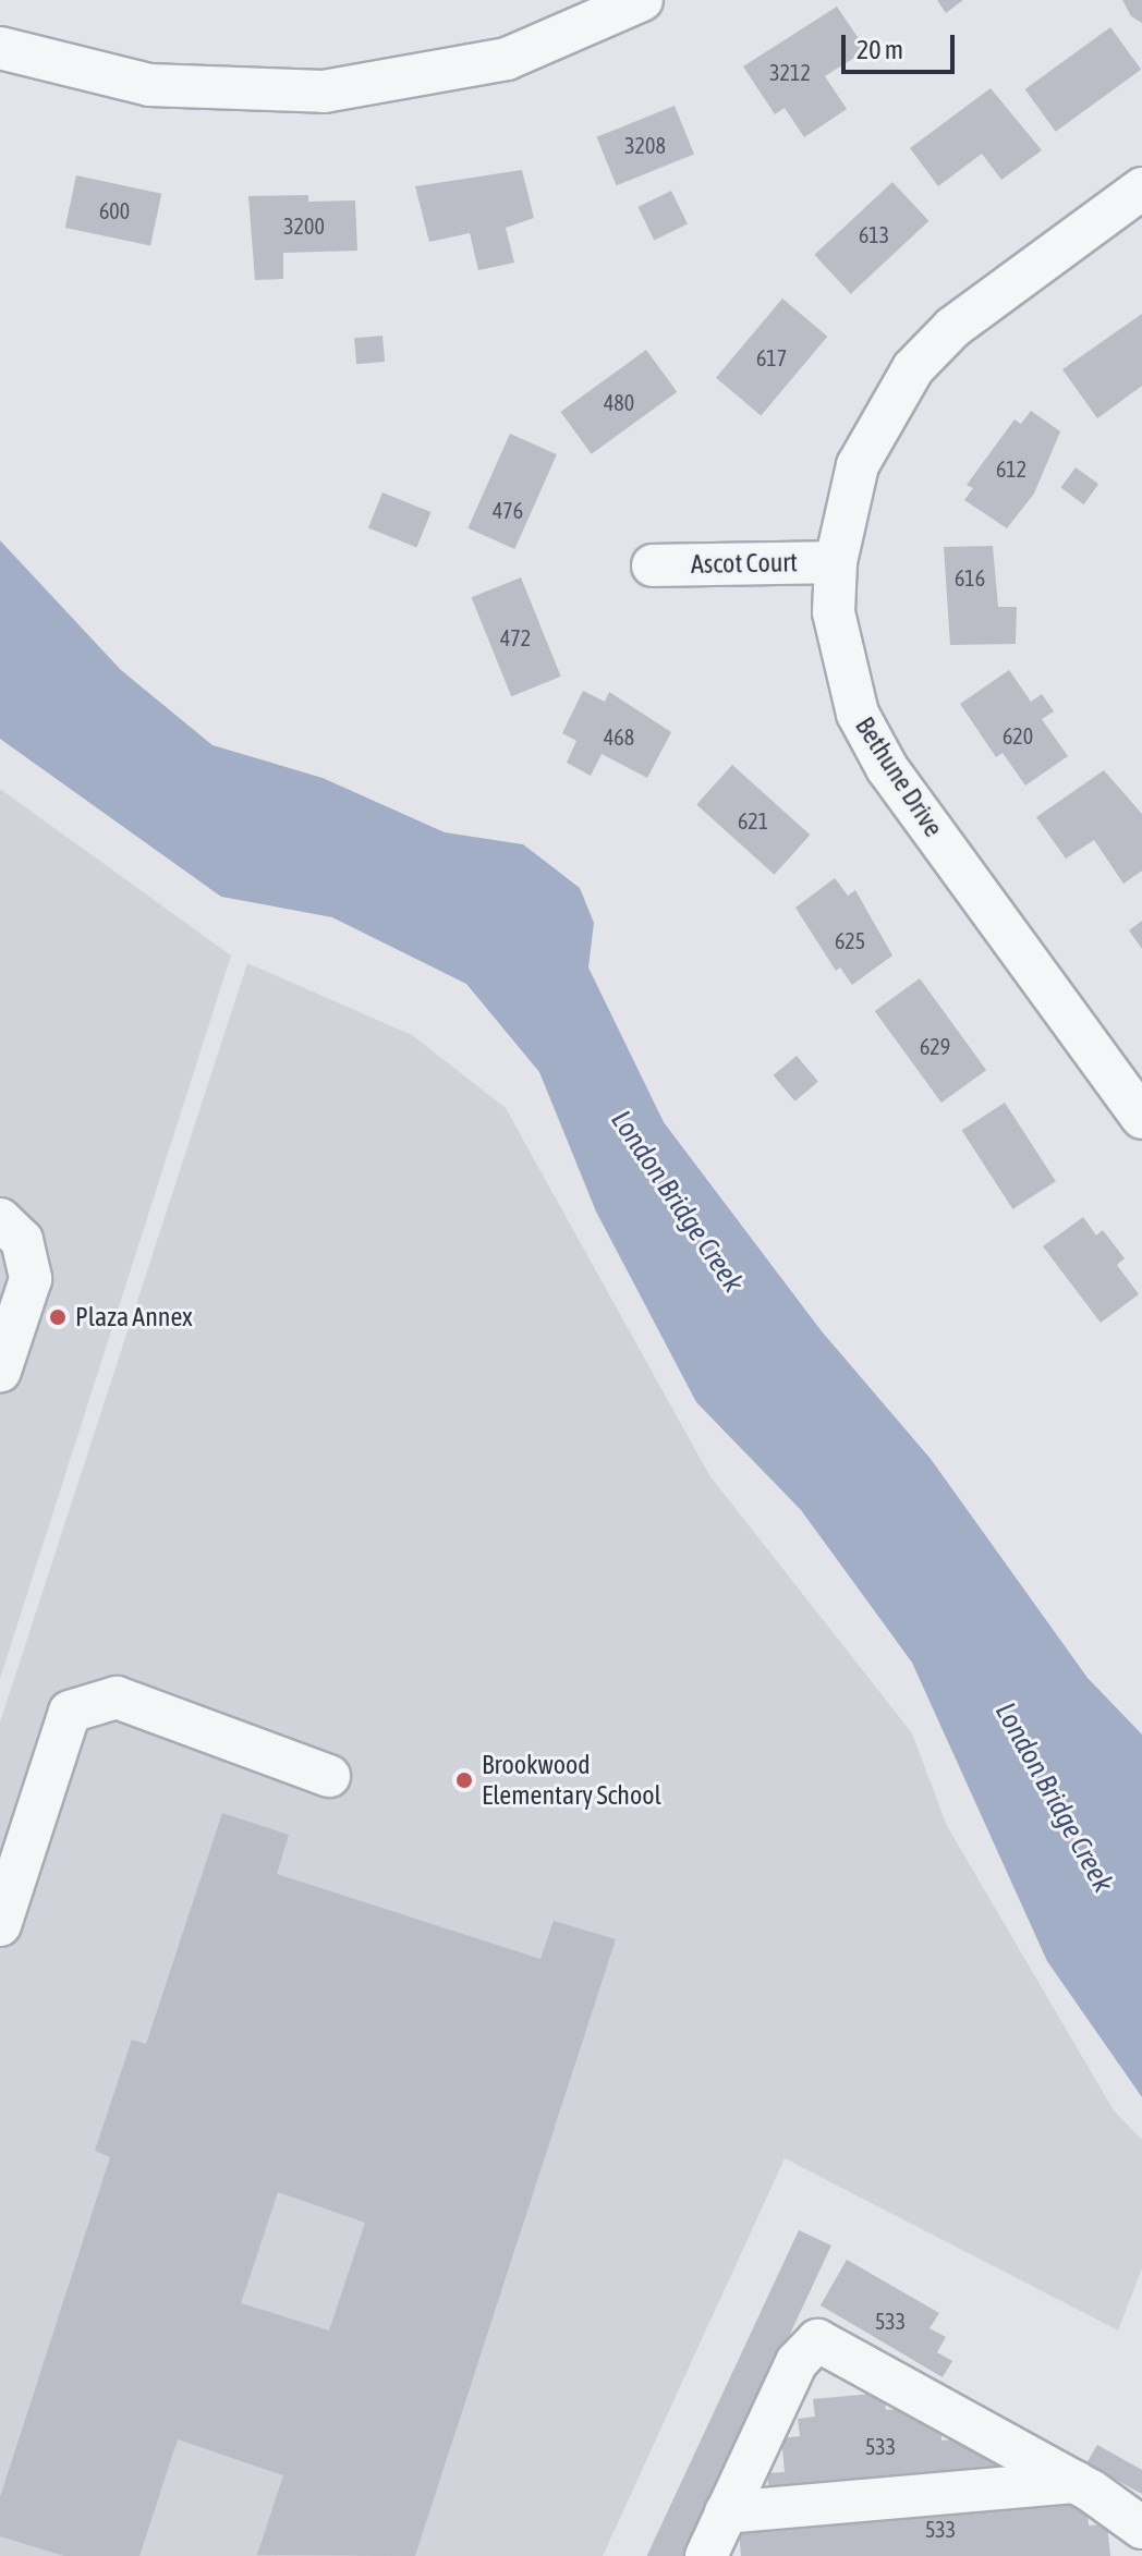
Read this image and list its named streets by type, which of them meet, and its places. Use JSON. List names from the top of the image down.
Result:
{
  "streets": {
    "street": ["Ascot Court", "Bethune Drive"]
  },
  "crossings": [
    ["Ascot Court", "Bethune Drive"]
  ],
  "water": ["London Bridge Creek"],
  "places": ["Plaza Annex", "Brookwood Elementary School"],
  "house_numbers": [
    "3212",
    "3208",
    "600",
    "3200",
    "613",
    "617",
    "480",
    "612",
    "476",
    "616",
    "472",
    "620",
    "468",
    "621",
    "625",
    "629",
    "533",
    "533",
    "533"
  ],
  "scale_bar": "20 m"
}
